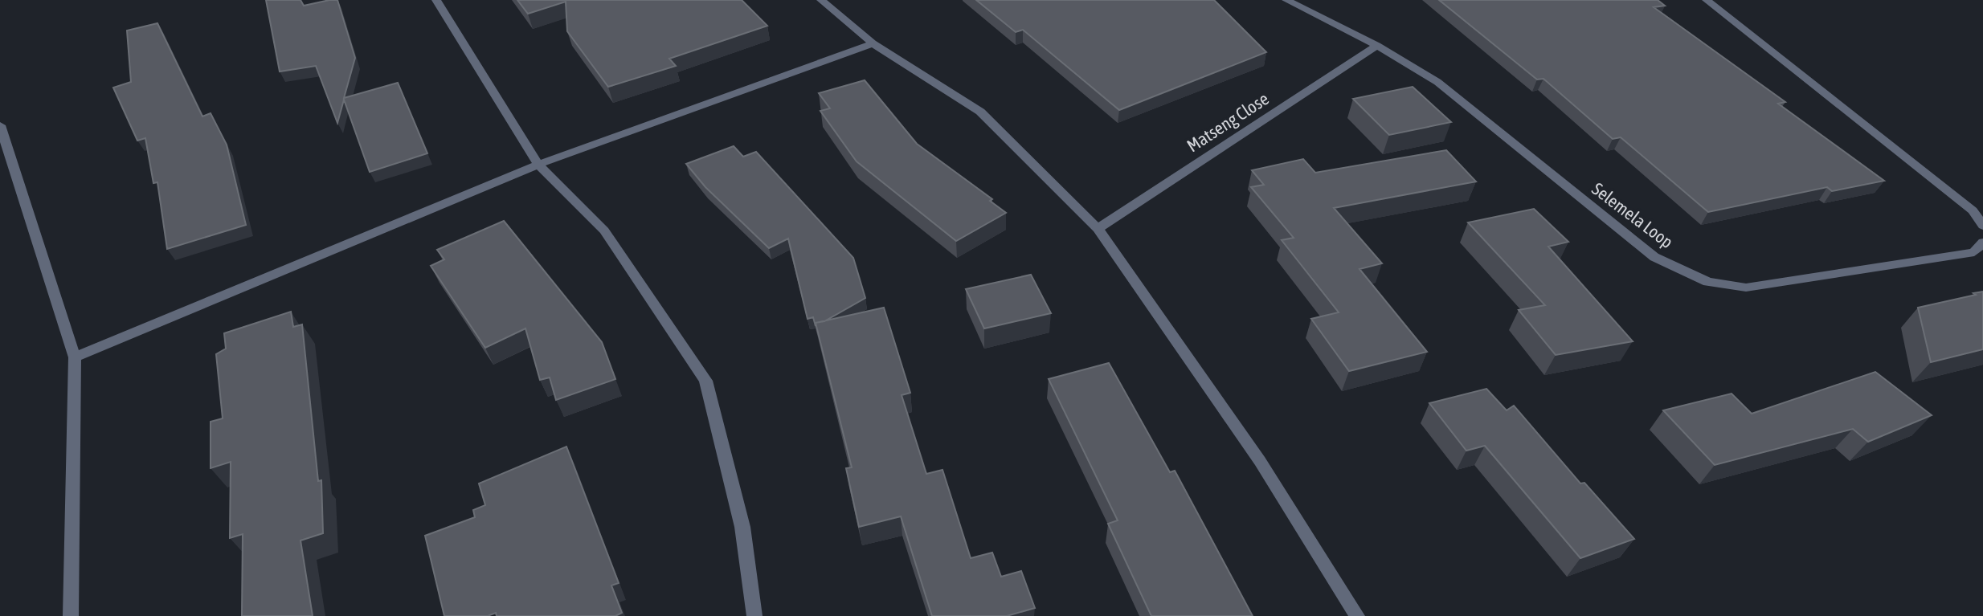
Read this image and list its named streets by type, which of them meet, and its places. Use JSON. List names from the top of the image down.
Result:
{
  "streets": {
    "street": ["Matseng Close", "Selemela Loop"]
  },
  "crossings": [
    ["Matseng Close", "Selemela Loop"]
  ]
}
